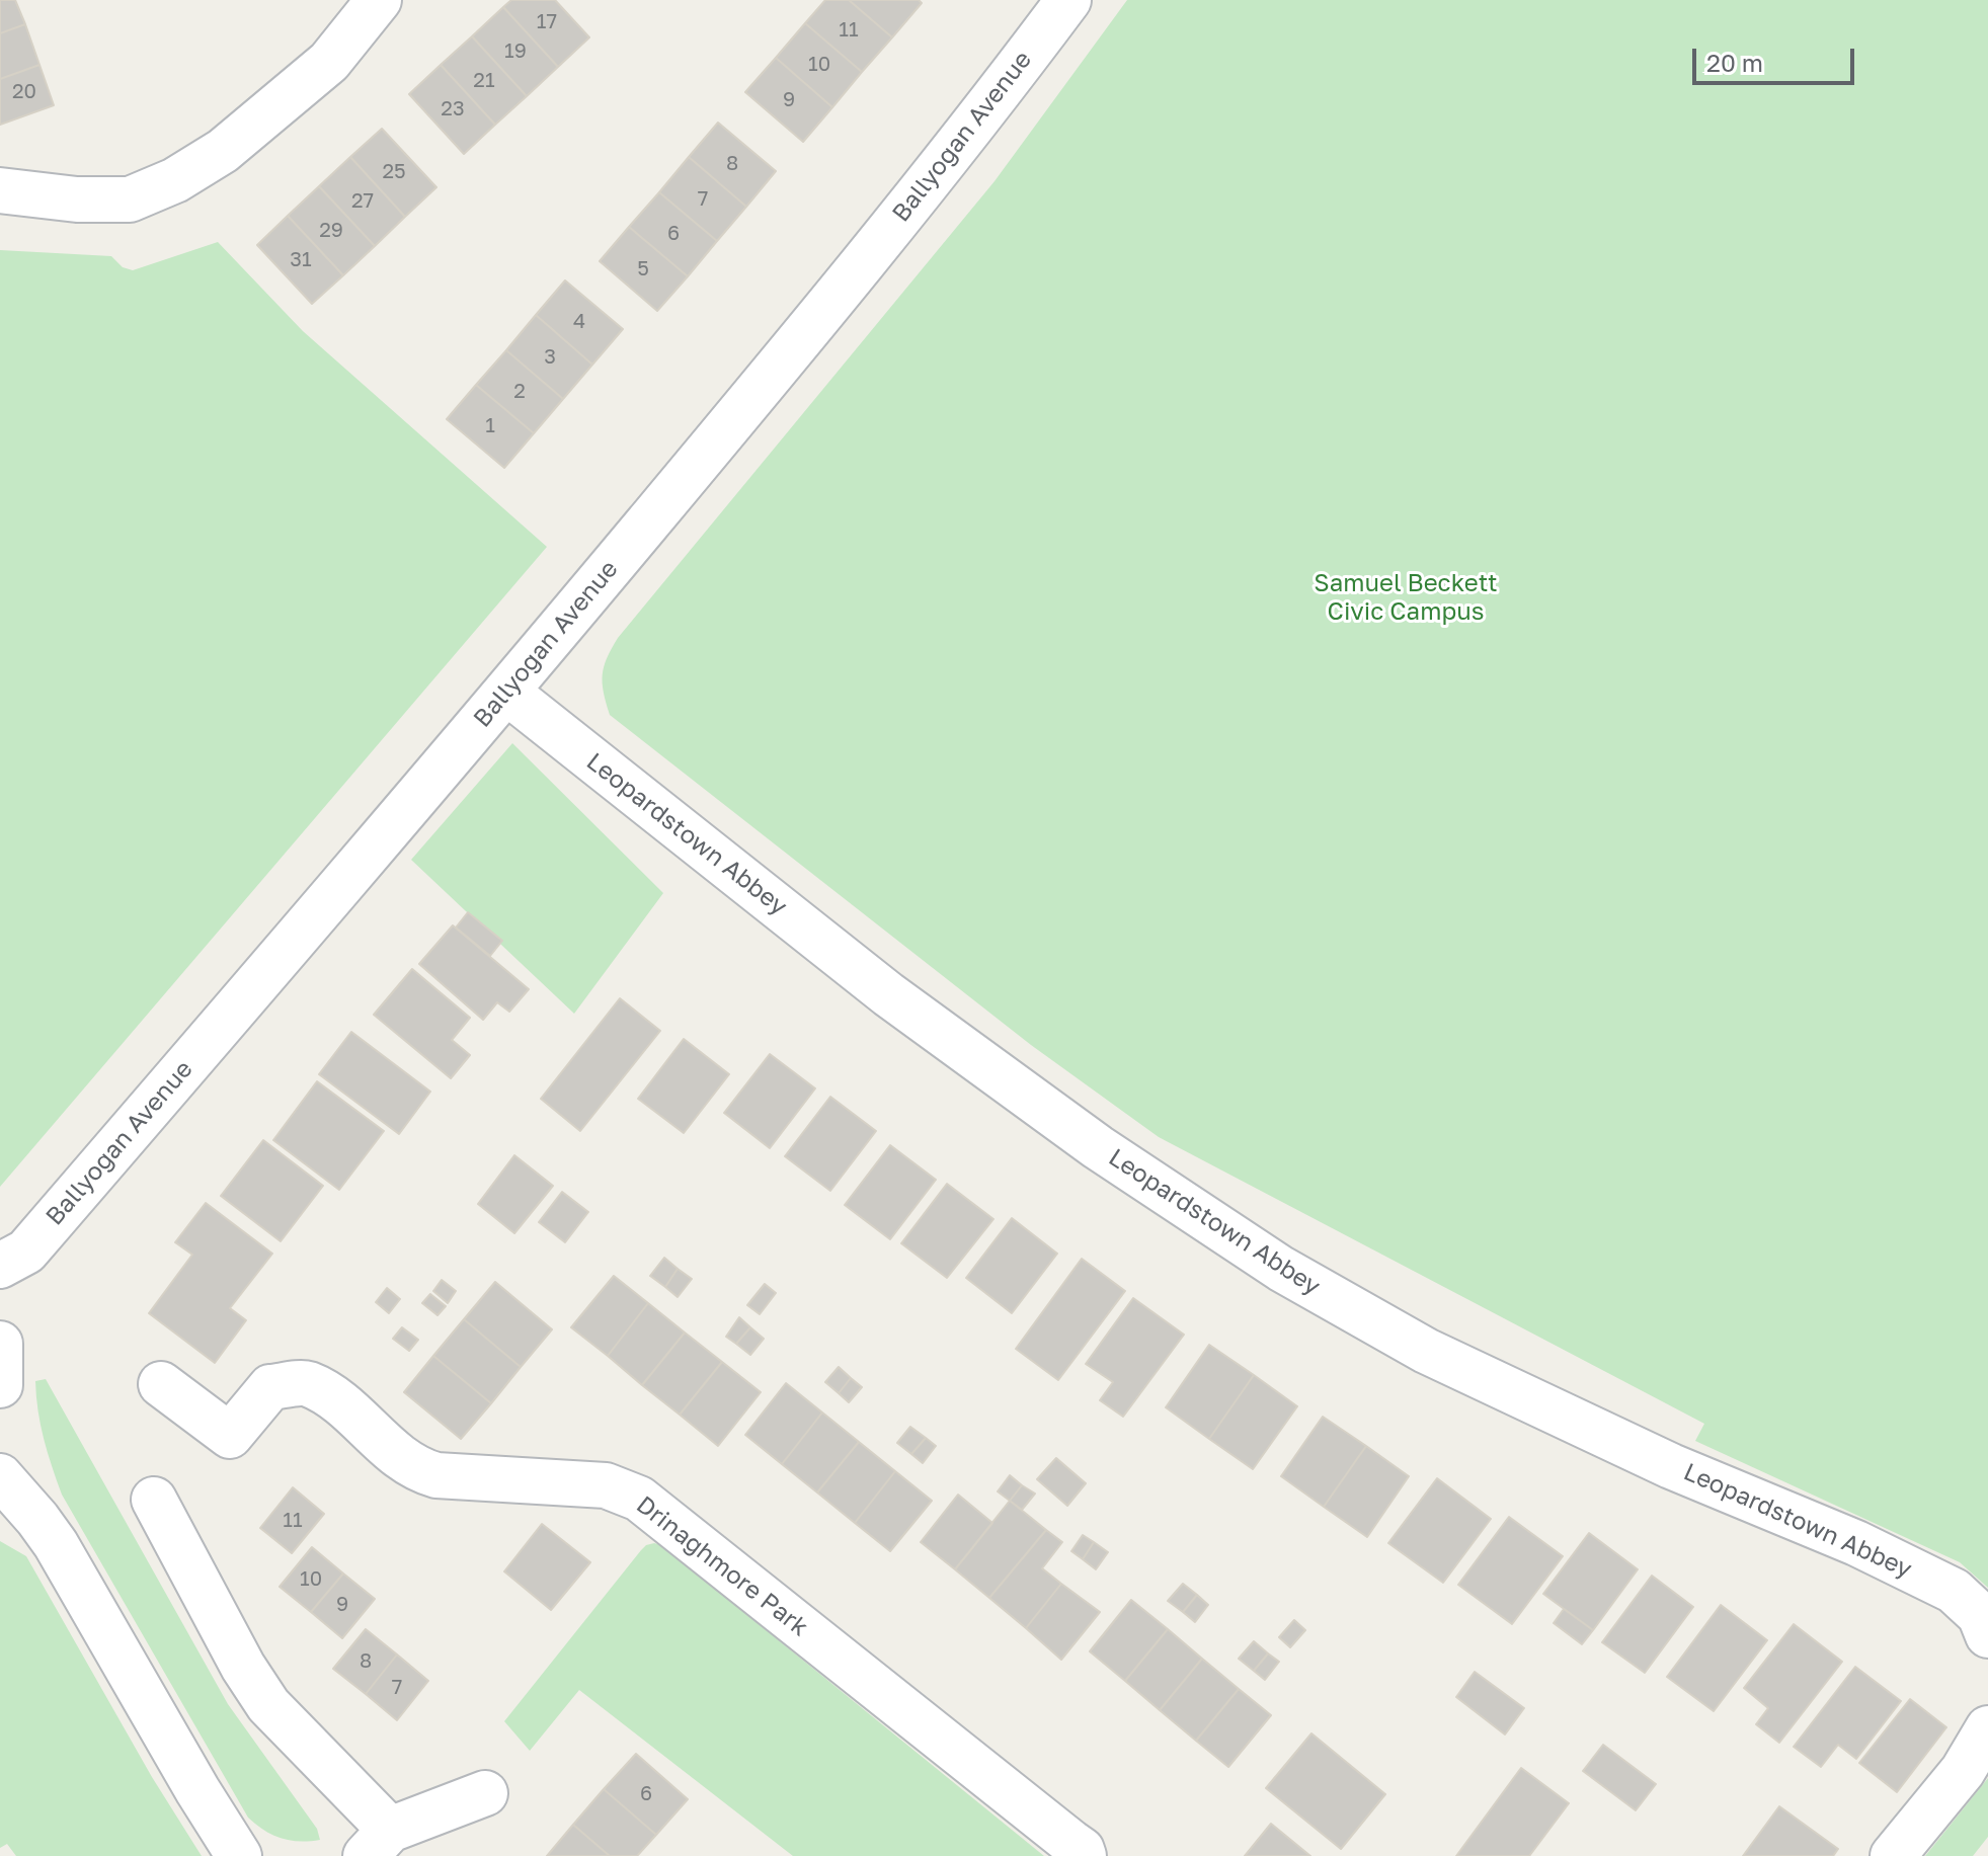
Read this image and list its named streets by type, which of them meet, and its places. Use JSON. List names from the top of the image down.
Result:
{
  "streets": {
    "street": ["Ballyogan Avenue", "Leopardstown Abbey", "Drinaghmore Park"]
  },
  "crossings": [
    ["Ballyogan Avenue", "Leopardstown Abbey"]
  ],
  "parks": ["Samuel Beckett Civic Campus"],
  "house_numbers": [
    "17",
    "11",
    "19",
    "10",
    "21",
    "20",
    "9",
    "23",
    "8",
    "25",
    "7",
    "27",
    "29",
    "6",
    "31",
    "5",
    "4",
    "3",
    "2",
    "1",
    "11",
    "10",
    "9",
    "8",
    "7",
    "6"
  ],
  "scale_bar": "20 m"
}
